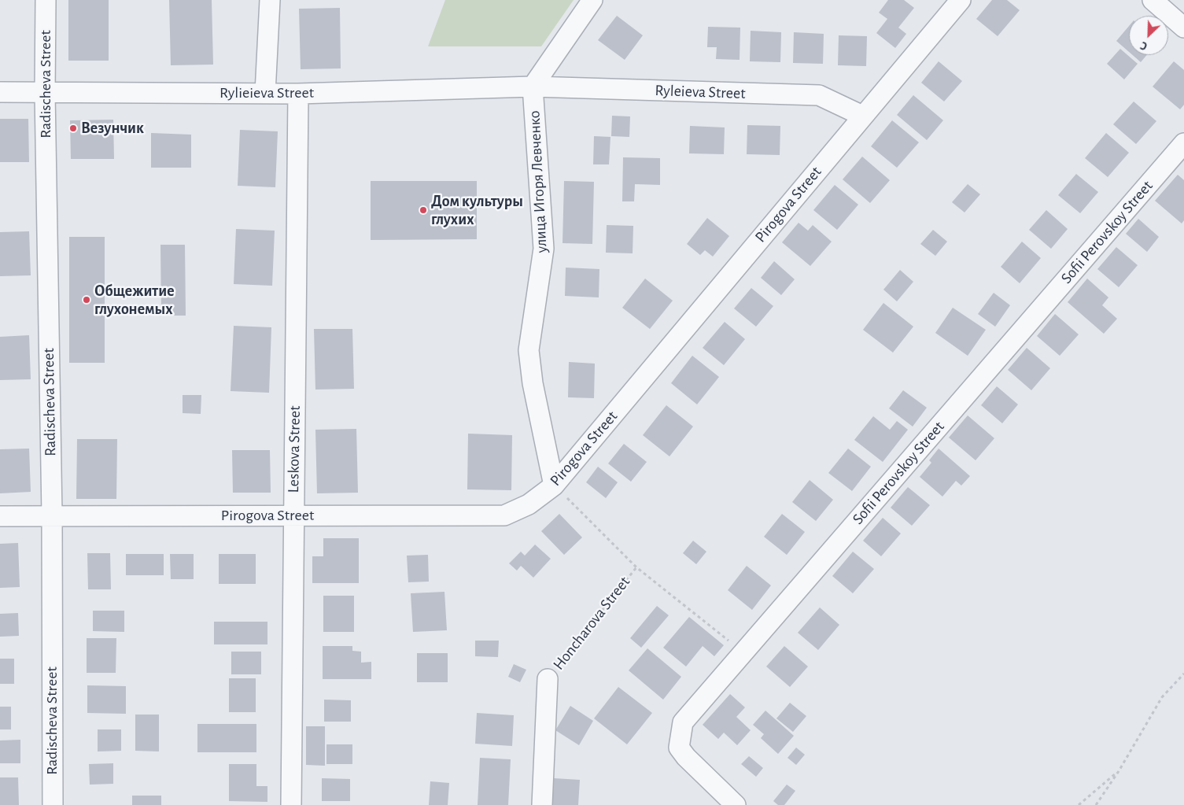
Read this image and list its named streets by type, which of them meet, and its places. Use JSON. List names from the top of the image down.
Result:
{
  "streets": {
    "street": [
      "Radischeva Street",
      "Ryleieva Street",
      "Rylieieva Street",
      "улица Игоря Левченко",
      "Pirogova Street",
      "Sofii Perovskoy Street",
      "Leskova Street"
    ],
    "path": ["Honcharova Street"]
  },
  "crossings": [
    ["Radischeva Street", "Rylieieva Street"],
    ["Radischeva Street", "Pirogova Street"],
    ["Ryleieva Street", "Rylieieva Street"],
    ["Ryleieva Street", "улица Игоря Левченко"],
    ["Ryleieva Street", "Pirogova Street"],
    ["Rylieieva Street", "улица Игоря Левченко"],
    ["Rylieieva Street", "Leskova Street"],
    ["улица Игоря Левченко", "Pirogova Street"],
    ["Pirogova Street", "Leskova Street"]
  ],
  "places": ["Везунчик", "Дом культуры глухих", "Общежитие глухонемых"],
  "north": "bottom left"
}
